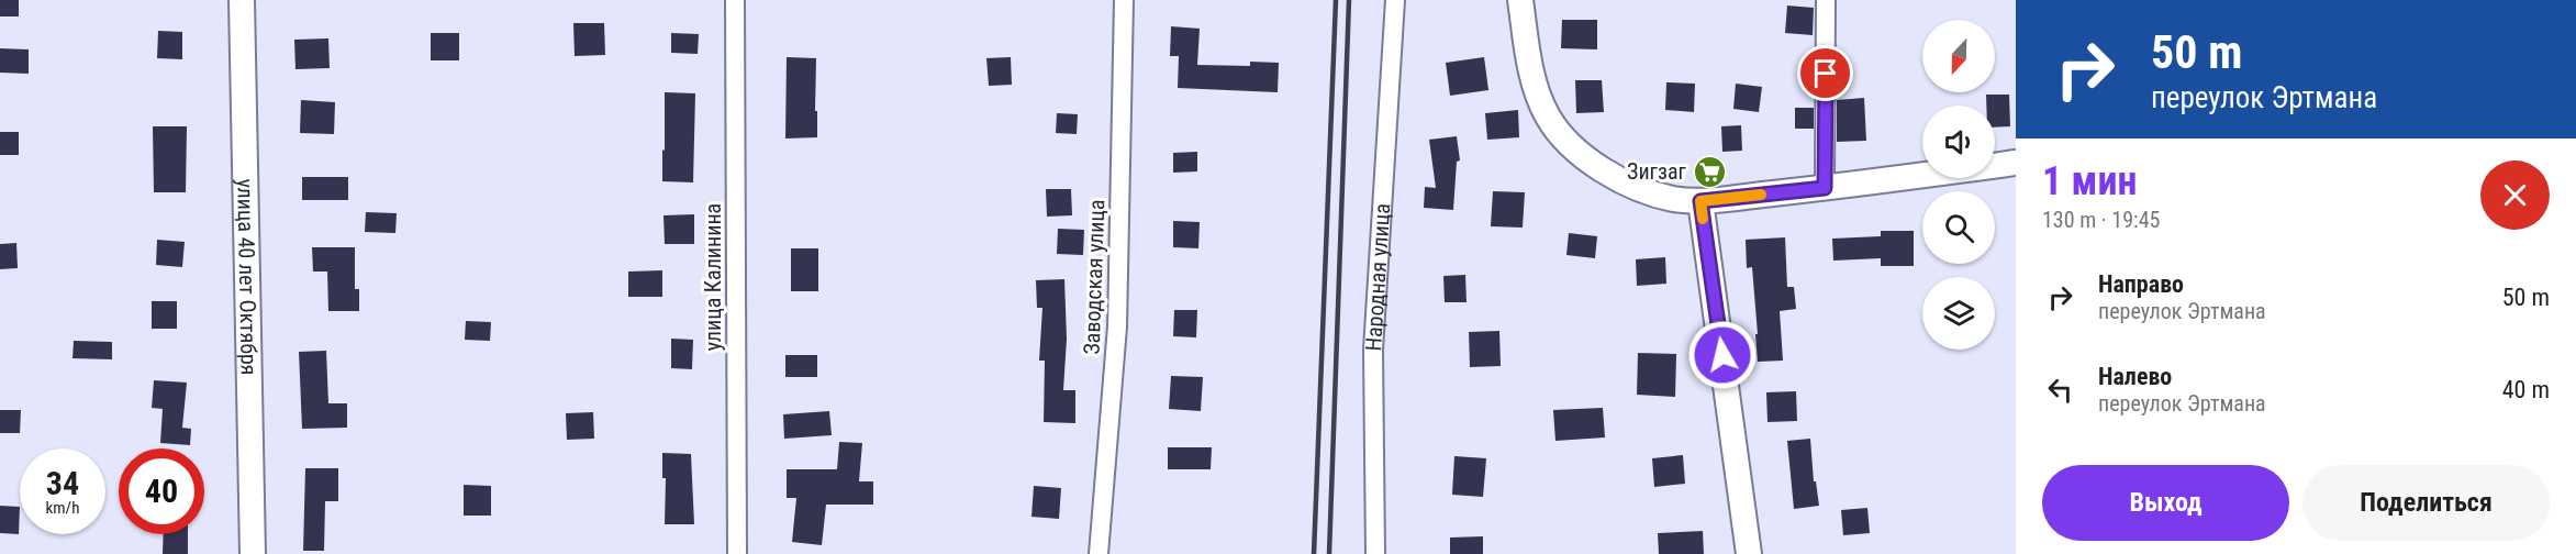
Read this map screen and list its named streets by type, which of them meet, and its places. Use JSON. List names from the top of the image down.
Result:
{
  "streets": {
    "street": [
      "улица 40 лет Октября",
      "улица Калинина",
      "Заводская улица",
      "Народная улица"
    ]
  },
  "places": {
    "supermarket": ["Зигзаг"]
  },
  "north": "bottom",
  "page": {
    "turn": ["50 m", "переулок Эртмана"],
    "heading": ["1 мин", "130 m · 19:45"],
    "list": [
      {
        "name": "Направо",
        "note": "переулок Эртмана",
        "value": "50 m"
      },
      {
        "name": "Налево",
        "note": "переулок Эртмана",
        "value": "40 m"
      }
    ],
    "speed": "34 km/h",
    "limit": "40",
    "buttons": ["Выход", "Поделиться"]
  }
}
